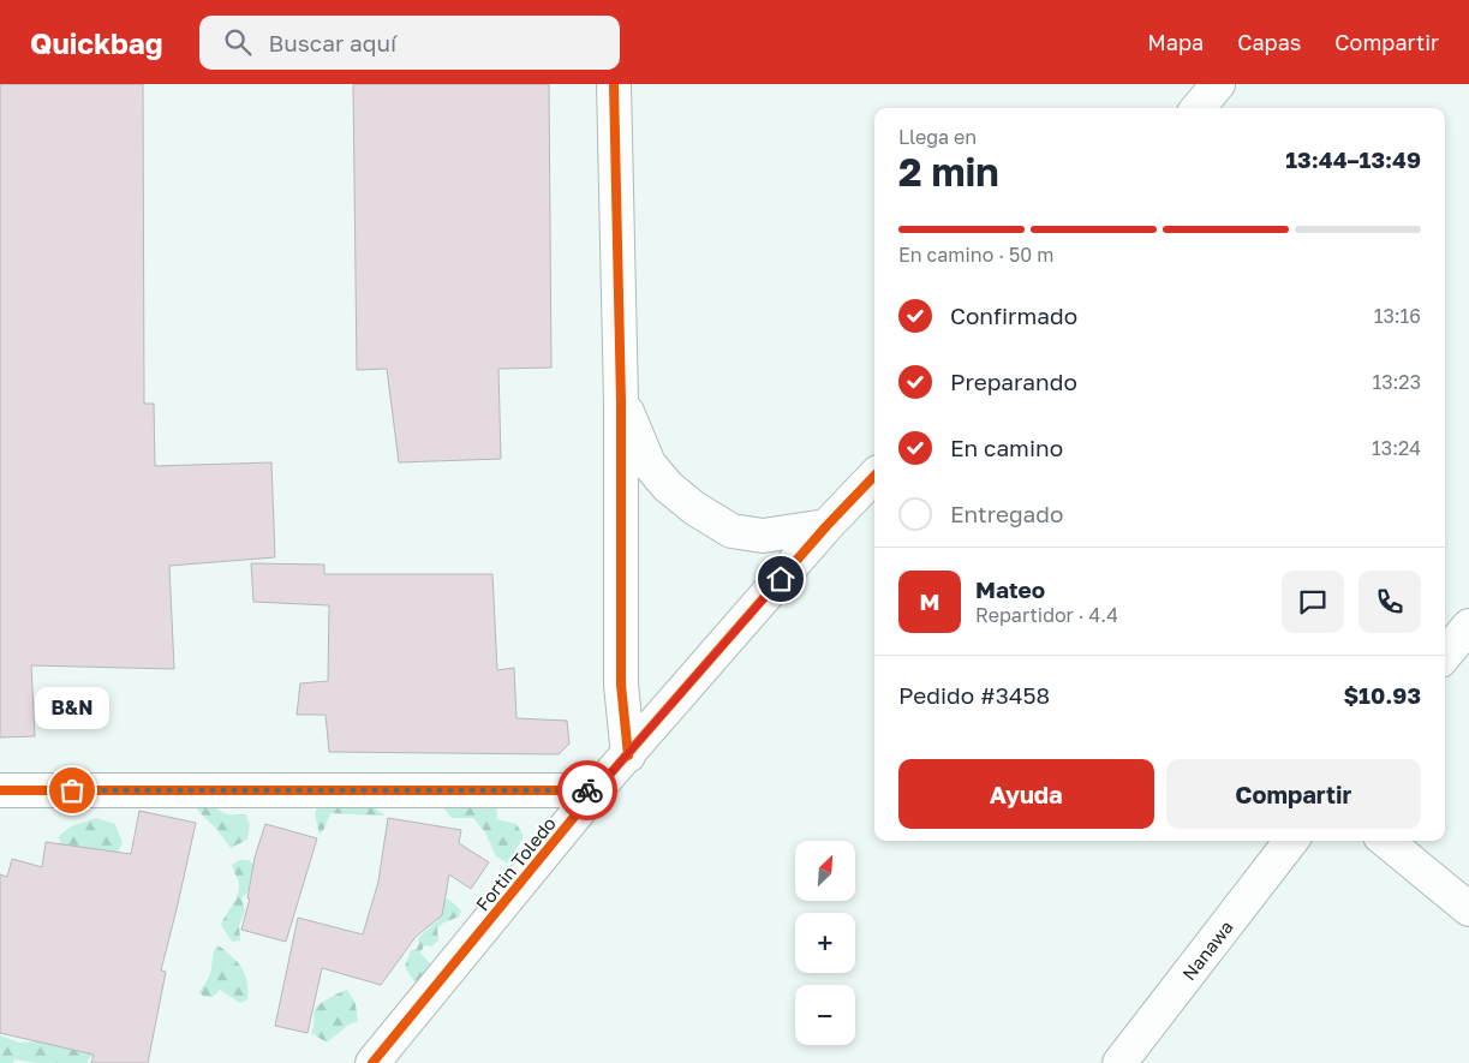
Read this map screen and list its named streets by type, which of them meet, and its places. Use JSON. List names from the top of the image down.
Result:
{
  "streets": {
    "street": ["Fortin Toledo", "Nanawa"]
  },
  "places": ["B&N"],
  "north": "top right",
  "page": {
    "header": "Quickbag",
    "search": "Buscar aquí",
    "nav": ["Mapa", "Capas", "Compartir"],
    "heading": ["2 min", "Llega en", "13:44–13:49"],
    "panel": [
      "Mateo",
      "Repartidor · 4.4",
      "Pedido #3458",
      "$10.93"
    ],
    "bar": "En camino · 50 m",
    "list": [
      ["Confirmado", "13:16"],
      ["Preparando", "13:23"],
      ["En camino", "13:24"],
      "Entregado"
    ],
    "round": "M",
    "bubble": "B&N",
    "buttons": ["Ayuda", "Compartir"],
    "map_buttons": ["+", "−"]
  }
}
